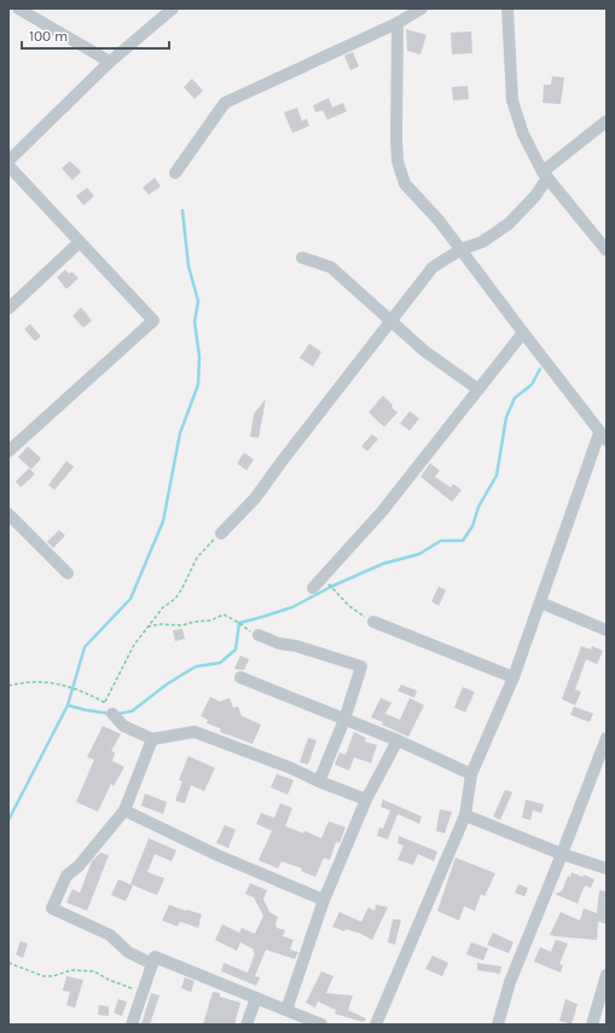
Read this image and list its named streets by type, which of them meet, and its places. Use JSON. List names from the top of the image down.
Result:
{
  "scale_bar": "100 m"
}
